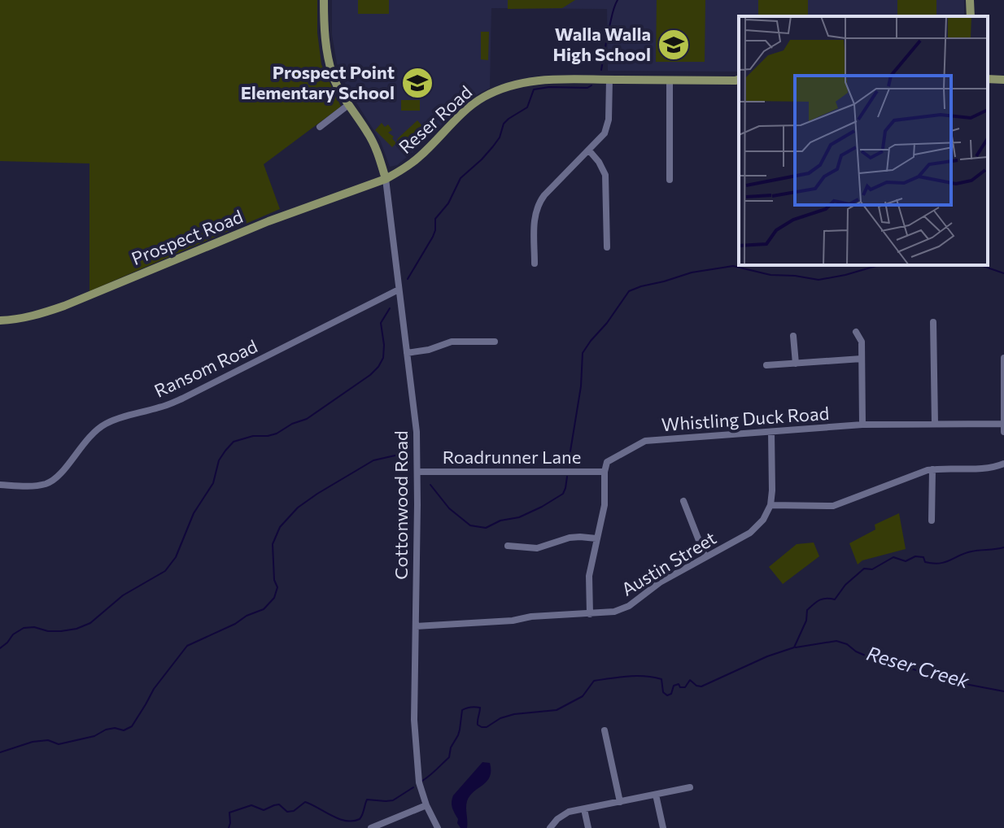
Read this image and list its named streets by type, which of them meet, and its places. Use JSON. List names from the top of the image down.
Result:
{
  "streets": {
    "main road": ["Reser Road", "Prospect Road"],
    "street": [
      "Ransom Road",
      "Whistling Duck Road",
      "Roadrunner Lane",
      "Cottonwood Road",
      "Austin Street"
    ]
  },
  "crossings": [
    ["Reser Road", "Prospect Road"],
    ["Reser Road", "Cottonwood Road"],
    ["Prospect Road", "Cottonwood Road"],
    ["Ransom Road", "Cottonwood Road"],
    ["Whistling Duck Road", "Roadrunner Lane"],
    ["Roadrunner Lane", "Cottonwood Road"],
    ["Cottonwood Road", "Austin Street"]
  ],
  "water": ["Reser Creek"],
  "places": {
    "school or university": ["Walla Walla High School", "Prospect Point Elementary School"]
  }
}
